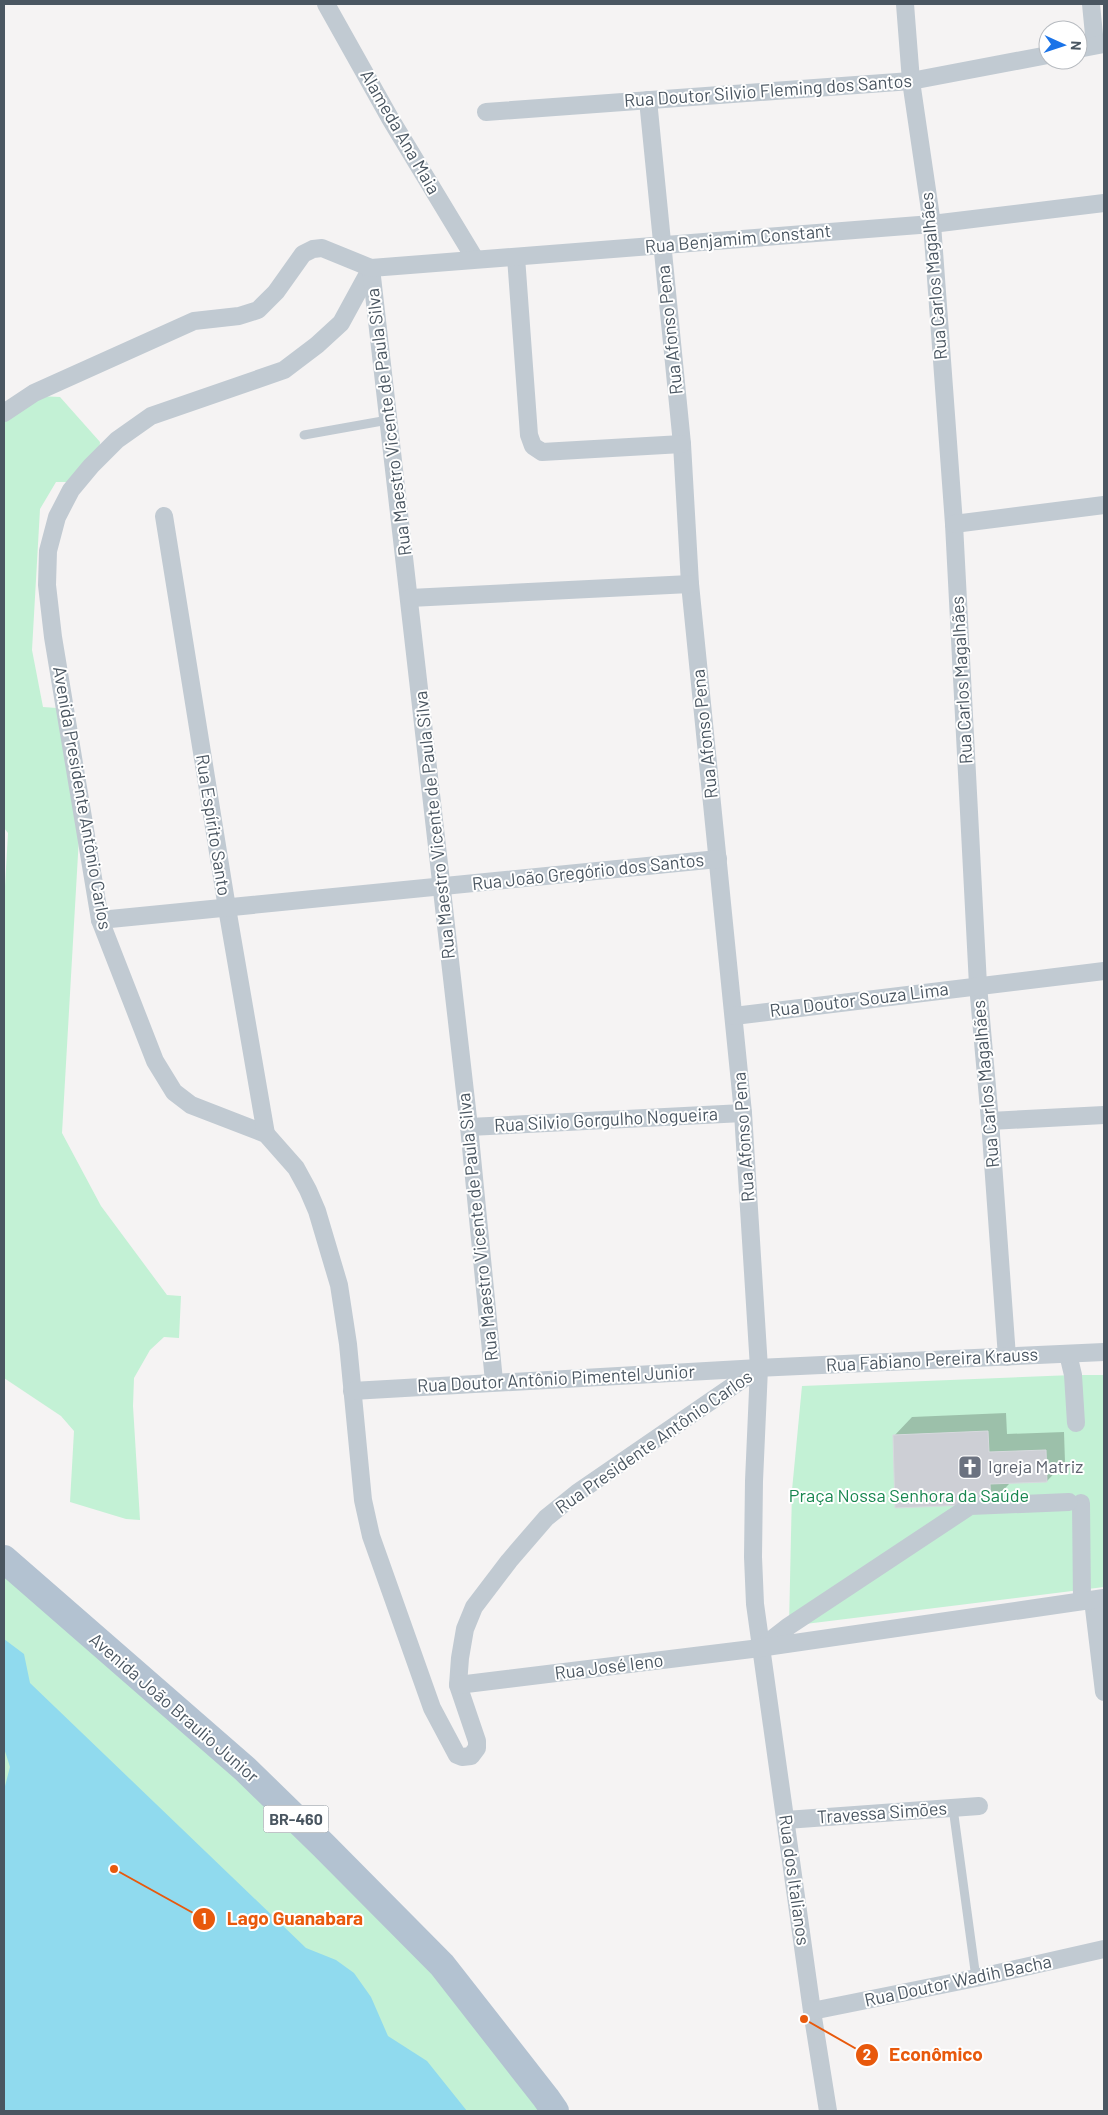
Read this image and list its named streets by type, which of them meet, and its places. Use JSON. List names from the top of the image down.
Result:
{
  "streets": {
    "main road": ["Avenida João Braulio Junior", "BR-460"],
    "street": [
      "Rua Doutor Silvio Fleming dos Santos",
      "Alameda Ana Maia",
      "Rua Benjamim Constant",
      "Rua Carlos Magalhães",
      "Rua Afonso Pena",
      "Rua Maestro Vicente de Paula Silva",
      "Avenida Presidente Antônio Carlos",
      "Rua Espírito Santo",
      "Rua João Gregório dos Santos",
      "Rua Doutor Souza Lima",
      "Rua Silvio Gorgulho Nogueira",
      "Rua Fabiano Pereira Krauss",
      "Rua Doutor Antônio Pimentel Junior",
      "Rua Presidente Antônio Carlos",
      "Rua José Ieno",
      "Travessa Simões",
      "Rua dos Italianos",
      "Rua Doutor Wadih Bacha"
    ]
  },
  "crossings": [
    ["Rua Doutor Silvio Fleming dos Santos", "Rua Carlos Magalhães"],
    ["Rua Doutor Silvio Fleming dos Santos", "Rua Afonso Pena"],
    ["Alameda Ana Maia", "Rua Benjamim Constant"],
    ["Rua Benjamim Constant", "Rua Carlos Magalhães"],
    ["Rua Benjamim Constant", "Rua Afonso Pena"],
    ["Rua Benjamim Constant", "Rua Maestro Vicente de Paula Silva"],
    ["Rua Benjamim Constant", "Avenida Presidente Antônio Carlos"],
    ["Rua Carlos Magalhães", "Rua Doutor Souza Lima"],
    ["Rua Carlos Magalhães", "Rua Fabiano Pereira Krauss"],
    ["Rua Afonso Pena", "Rua João Gregório dos Santos"],
    ["Rua Afonso Pena", "Rua Doutor Souza Lima"],
    ["Rua Afonso Pena", "Rua Silvio Gorgulho Nogueira"],
    ["Rua Afonso Pena", "Rua Fabiano Pereira Krauss"],
    ["Rua Afonso Pena", "Rua Doutor Antônio Pimentel Junior"],
    ["Rua Afonso Pena", "Rua Presidente Antônio Carlos"],
    ["Rua Maestro Vicente de Paula Silva", "Avenida Presidente Antônio Carlos"],
    ["Rua Maestro Vicente de Paula Silva", "Rua João Gregório dos Santos"],
    ["Rua Maestro Vicente de Paula Silva", "Rua Silvio Gorgulho Nogueira"],
    ["Rua Maestro Vicente de Paula Silva", "Rua Doutor Antônio Pimentel Junior"],
    ["Avenida Presidente Antônio Carlos", "Rua Espírito Santo"],
    ["Avenida Presidente Antônio Carlos", "Rua João Gregório dos Santos"],
    ["Avenida Presidente Antônio Carlos", "Rua Doutor Antônio Pimentel Junior"],
    ["Avenida Presidente Antônio Carlos", "Rua Presidente Antônio Carlos"],
    ["Rua Espírito Santo", "Rua João Gregório dos Santos"],
    ["Rua Fabiano Pereira Krauss", "Rua Doutor Antônio Pimentel Junior"],
    ["Rua Fabiano Pereira Krauss", "Rua Presidente Antônio Carlos"],
    ["Rua Doutor Antônio Pimentel Junior", "Rua Presidente Antônio Carlos"],
    ["Rua Presidente Antônio Carlos", "Rua José Ieno"],
    ["Rua José Ieno", "Rua dos Italianos"],
    ["Travessa Simões", "Rua dos Italianos"],
    ["Rua dos Italianos", "Rua Doutor Wadih Bacha"]
  ],
  "parks": ["Praça Nossa Senhora da Saúde"],
  "places": {
    "church": ["Igreja Matriz"],
    "other": ["Lago Guanabara", "Econômico"]
  },
  "north": "right"
}
